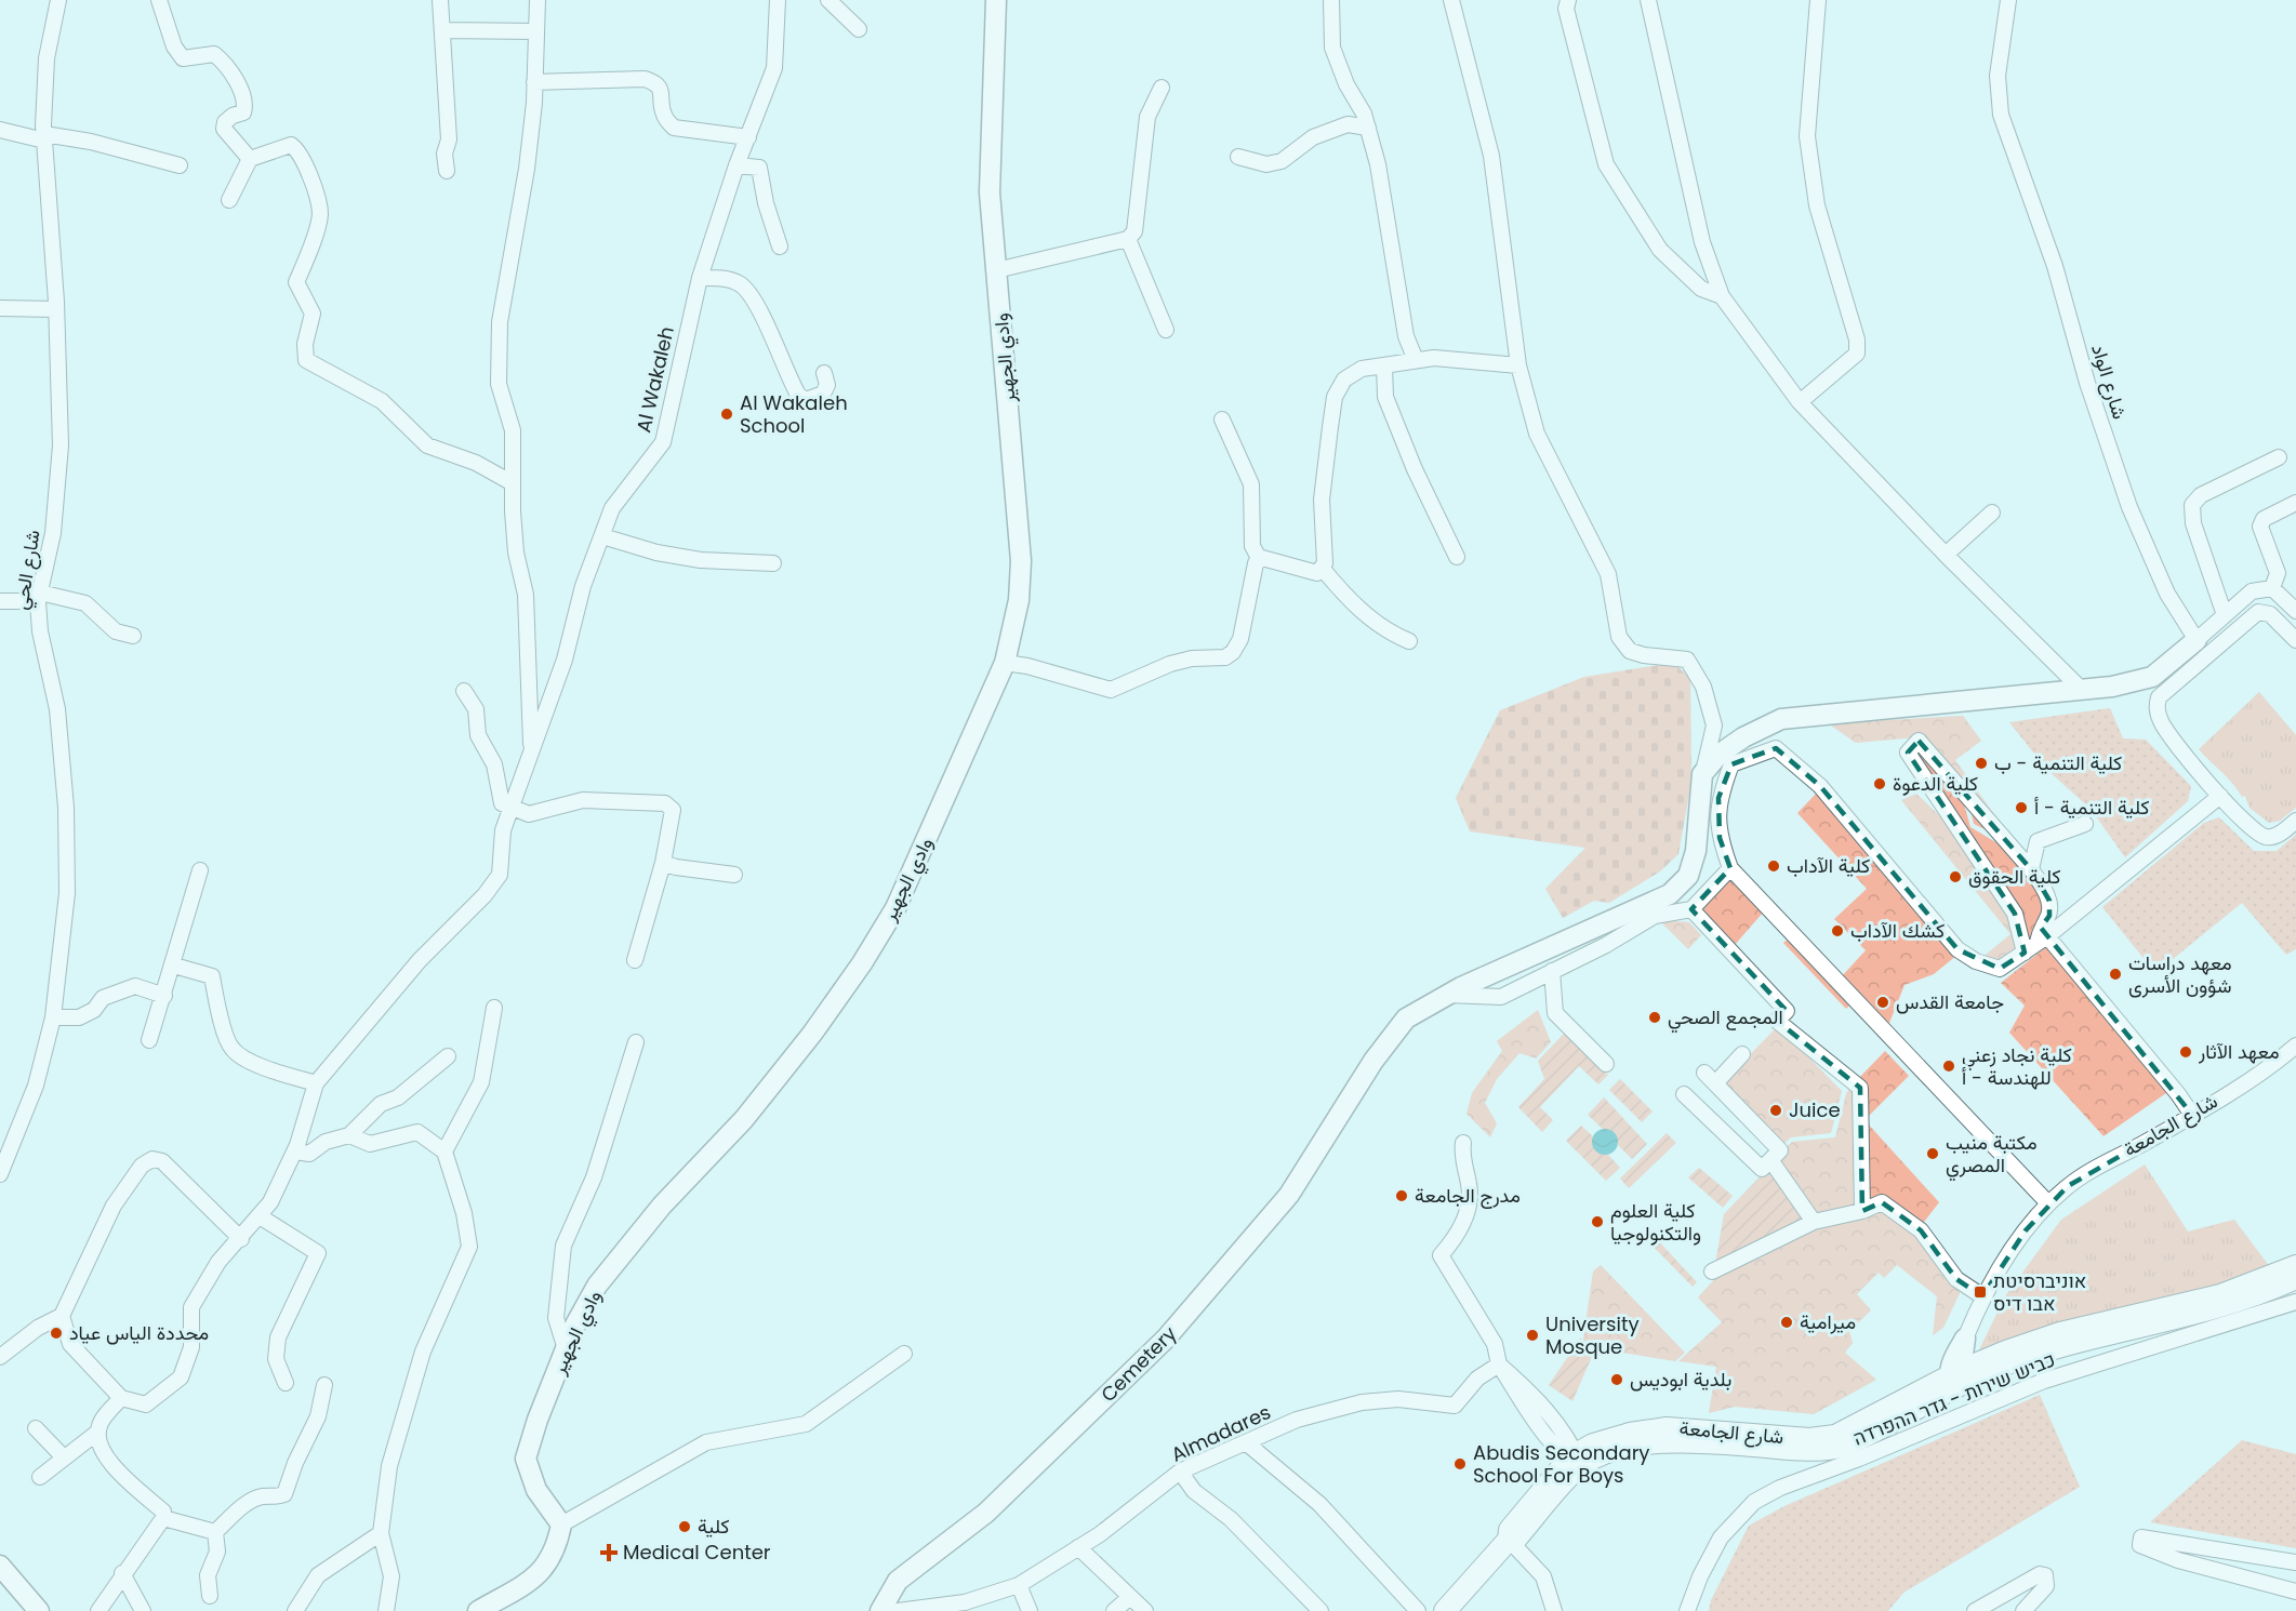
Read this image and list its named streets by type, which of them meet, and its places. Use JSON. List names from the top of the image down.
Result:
{
  "streets": {
    "main road": ["شارع الجامعة"],
    "street": [
      "وادي الجهير",
      "Al Wakaleh",
      "شارع الواد",
      "شارع الحي",
      "Cemetery",
      "כביש שירות - גדר ההפרדה",
      "Almadares"
    ]
  },
  "places": {
    "other": [
      "Al Wakaleh School",
      "كلية التنمية - ب",
      "كلية الدعوة",
      "كلية التنمية - أ",
      "كلية الآداب",
      "كلية الحقوق",
      "كشك الآداب",
      "معهد دراسات شؤون الأسرى",
      "جامعة القدس",
      "المجمع الصحي",
      "معهد الآثار",
      "كلية نجاد زعني للهندسة - أ",
      "Juice",
      "مكتبة منيب المصري",
      "مدرج الجامعة",
      "كلية العلوم والتكنولوجيا",
      "ميرامية",
      "محددة الياس عياد",
      "University Mosque",
      "بلدية ابوديس",
      "Abudis Secondary School For Boys",
      "كلية"
    ],
    "transit": ["אוניברסיטת אבו דיס"],
    "health": ["Medical Center"]
  }
}
